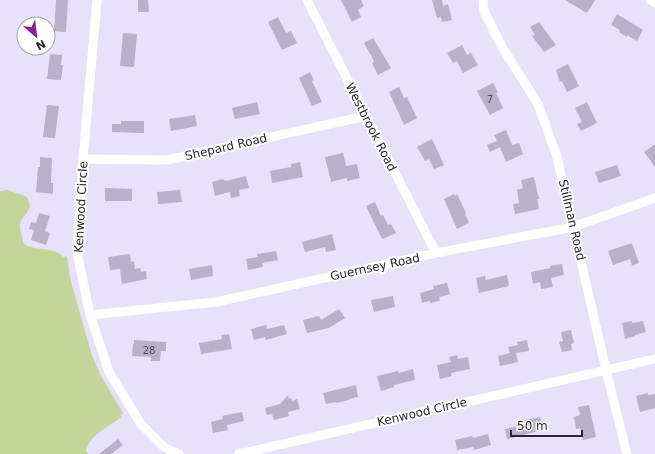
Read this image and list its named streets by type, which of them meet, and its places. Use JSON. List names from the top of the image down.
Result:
{
  "streets": {
    "street": [
      "Westbrook Road",
      "Shepard Road",
      "Kenwood Circle",
      "Stillman Road",
      "Guernsey Road"
    ]
  },
  "crossings": [
    ["Westbrook Road", "Shepard Road"],
    ["Westbrook Road", "Guernsey Road"],
    ["Shepard Road", "Kenwood Circle"],
    ["Kenwood Circle", "Stillman Road"],
    ["Kenwood Circle", "Guernsey Road"],
    ["Stillman Road", "Guernsey Road"]
  ],
  "house_numbers": ["7", "28"],
  "scale_bar": "50 m",
  "north": "bottom right"
}
